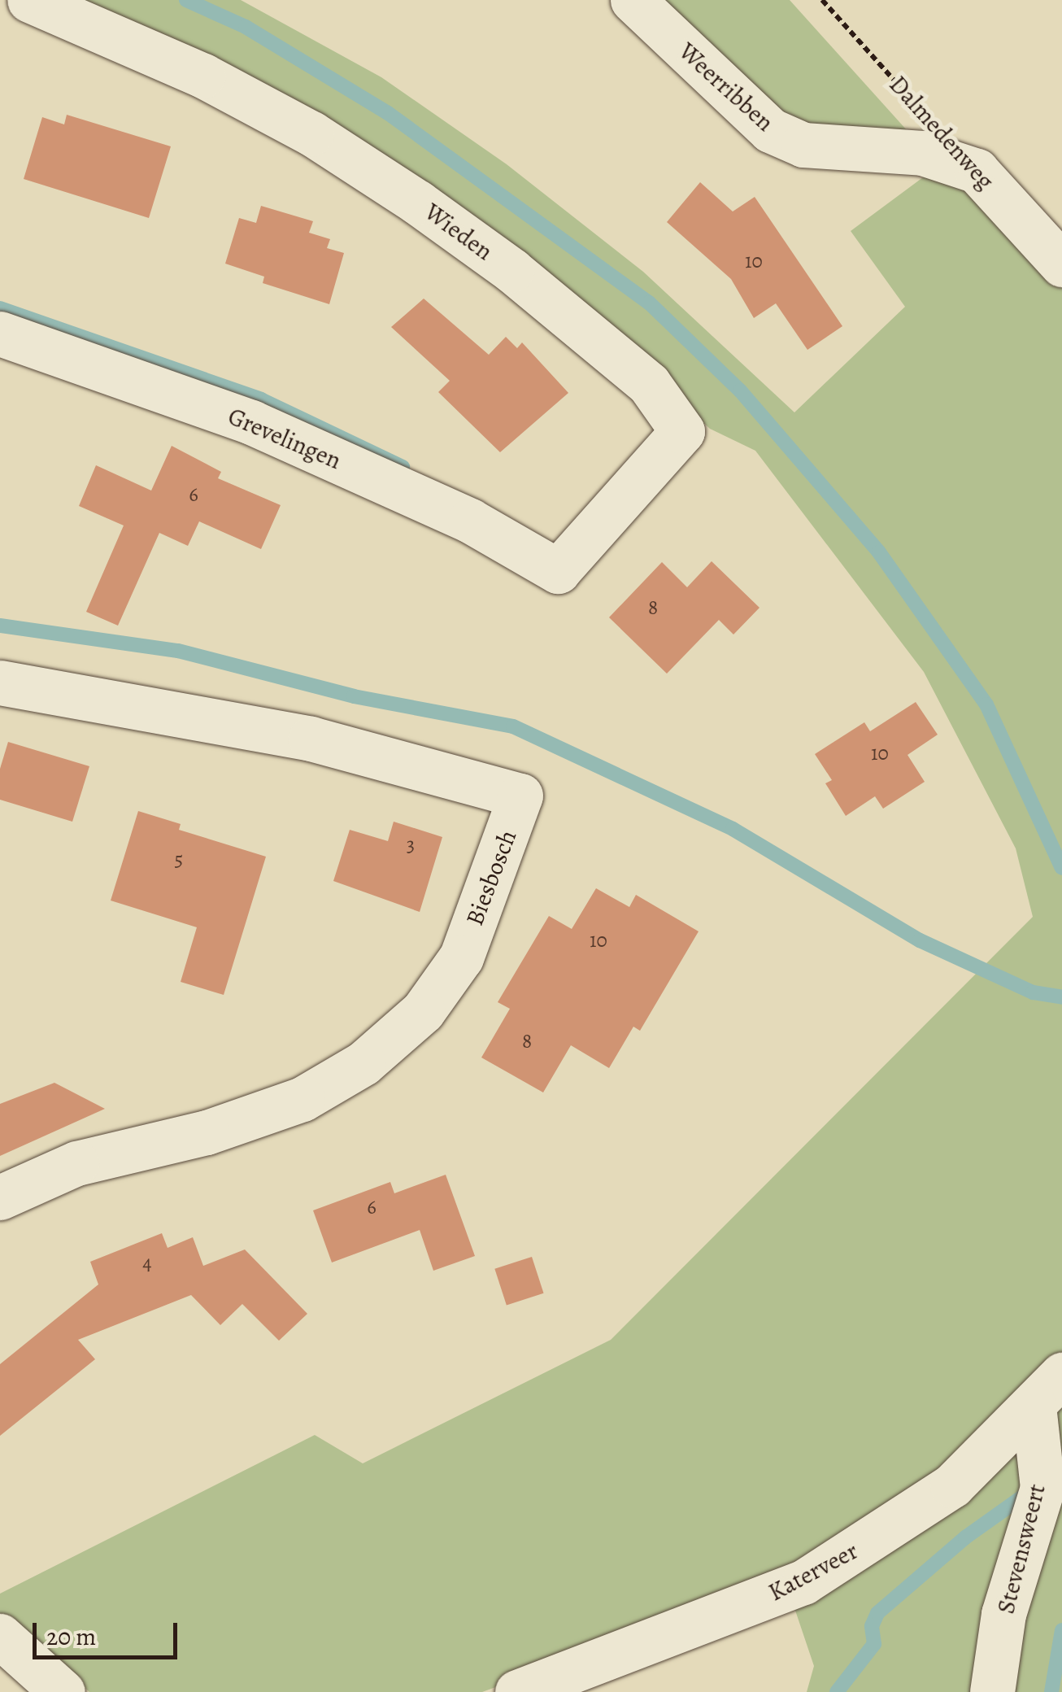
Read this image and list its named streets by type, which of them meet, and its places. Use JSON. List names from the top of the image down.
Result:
{
  "streets": {
    "street": [
      "Weerribben",
      "Dalmedenweg",
      "Wieden",
      "Grevelingen",
      "Biesbosch",
      "Stevensweert",
      "Katerveer"
    ]
  },
  "crossings": [
    ["Weerribben", "Dalmedenweg"],
    ["Wieden", "Grevelingen"],
    ["Stevensweert", "Katerveer"]
  ],
  "house_numbers": [
    "10",
    "6",
    "8",
    "10",
    "3",
    "5",
    "10",
    "8",
    "6",
    "4"
  ],
  "scale_bar": "20 m"
}
